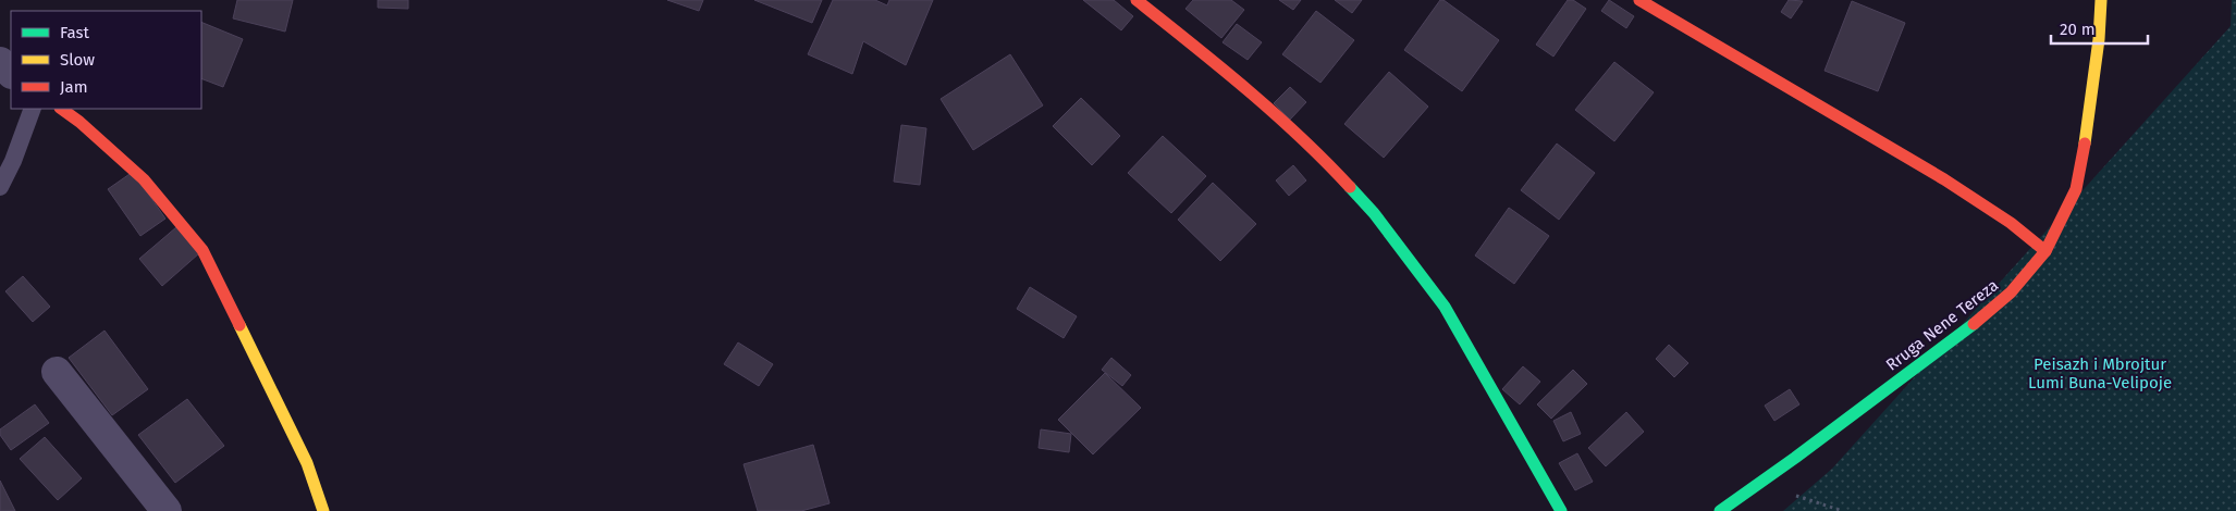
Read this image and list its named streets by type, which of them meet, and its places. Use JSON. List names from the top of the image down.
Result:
{
  "streets": {
    "street": ["Rruga Nene Tereza"]
  },
  "parks": ["Peisazh i Mbrojtur Lumi Buna-Velipoje"],
  "legend": ["Fast", "Slow", "Jam"],
  "scale_bar": "20 m"
}
